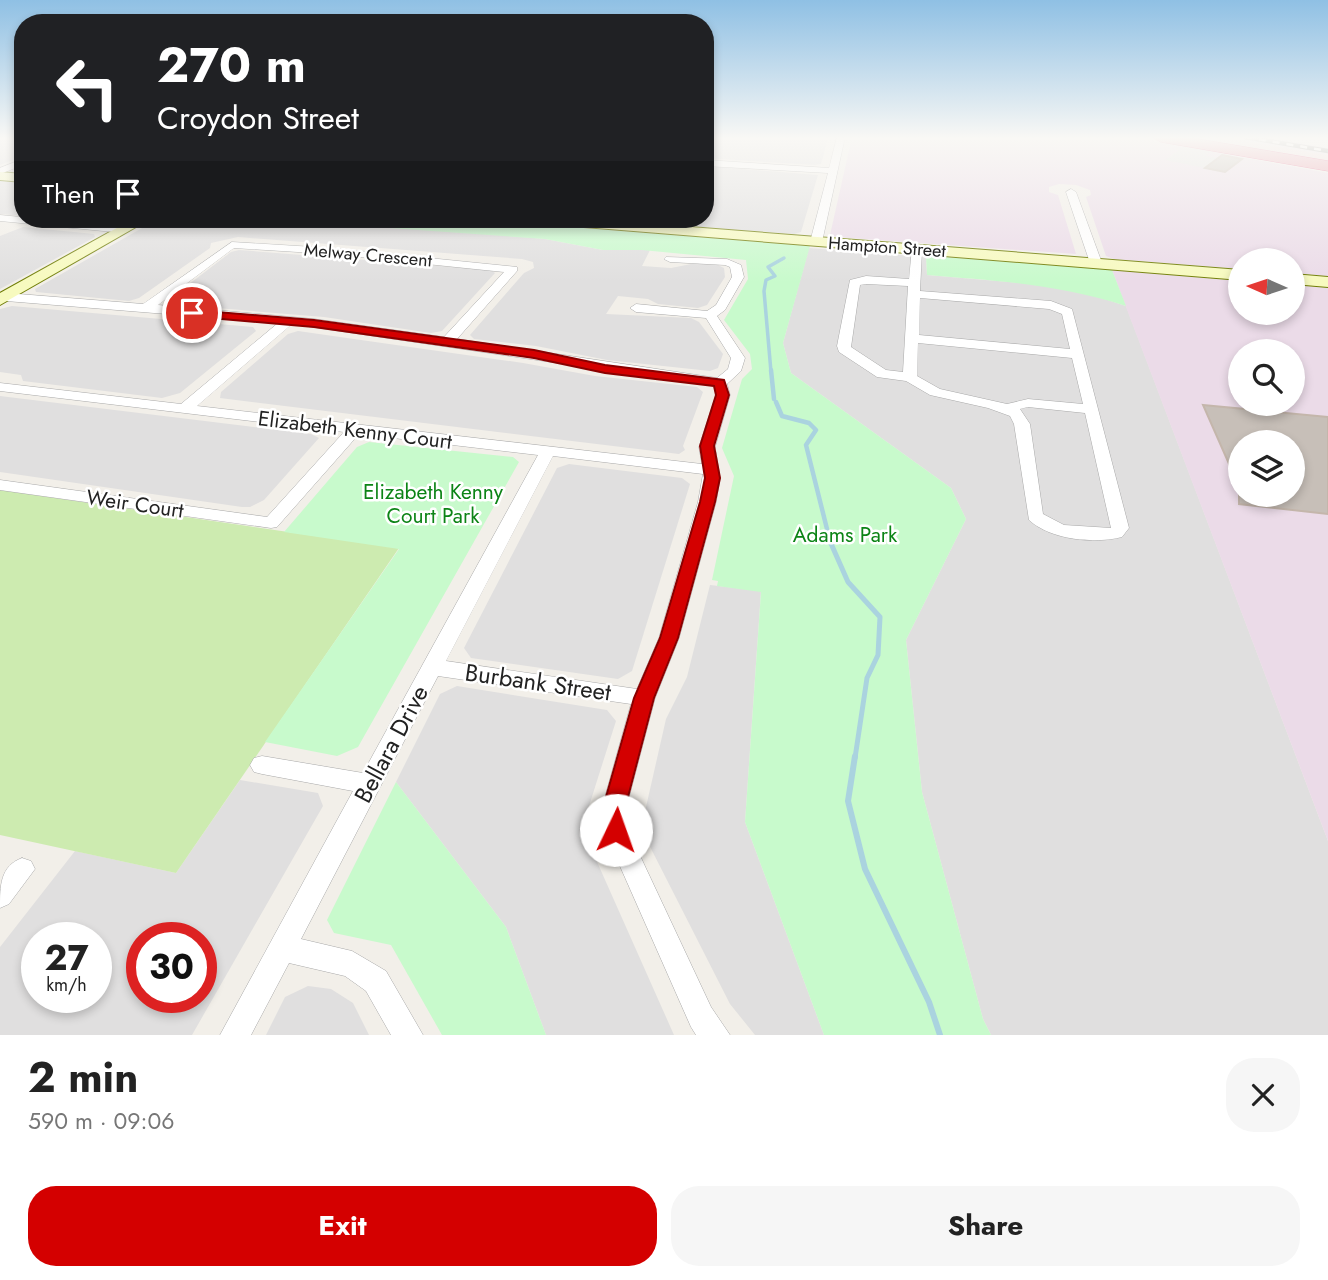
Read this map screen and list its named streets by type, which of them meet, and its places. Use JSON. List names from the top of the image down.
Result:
{
  "streets": {
    "street": [
      "Hampton Street",
      "Melway Crescent",
      "Elizabeth Kenny Court",
      "Weir Court",
      "Burbank Street",
      "Bellara Drive"
    ]
  },
  "crossings": [
    ["Elizabeth Kenny Court", "Weir Court"],
    ["Elizabeth Kenny Court", "Bellara Drive"],
    ["Burbank Street", "Bellara Drive"]
  ],
  "parks": ["Elizabeth Kenny Court Park", "Adams Park"],
  "north": "left",
  "page": {
    "turn": ["270 m", "Croydon Street"],
    "then": "Then",
    "speed": "27 km/h",
    "limit": "30",
    "heading": ["2 min", "590 m · 09:06"],
    "buttons": ["Exit", "Share"]
  }
}
